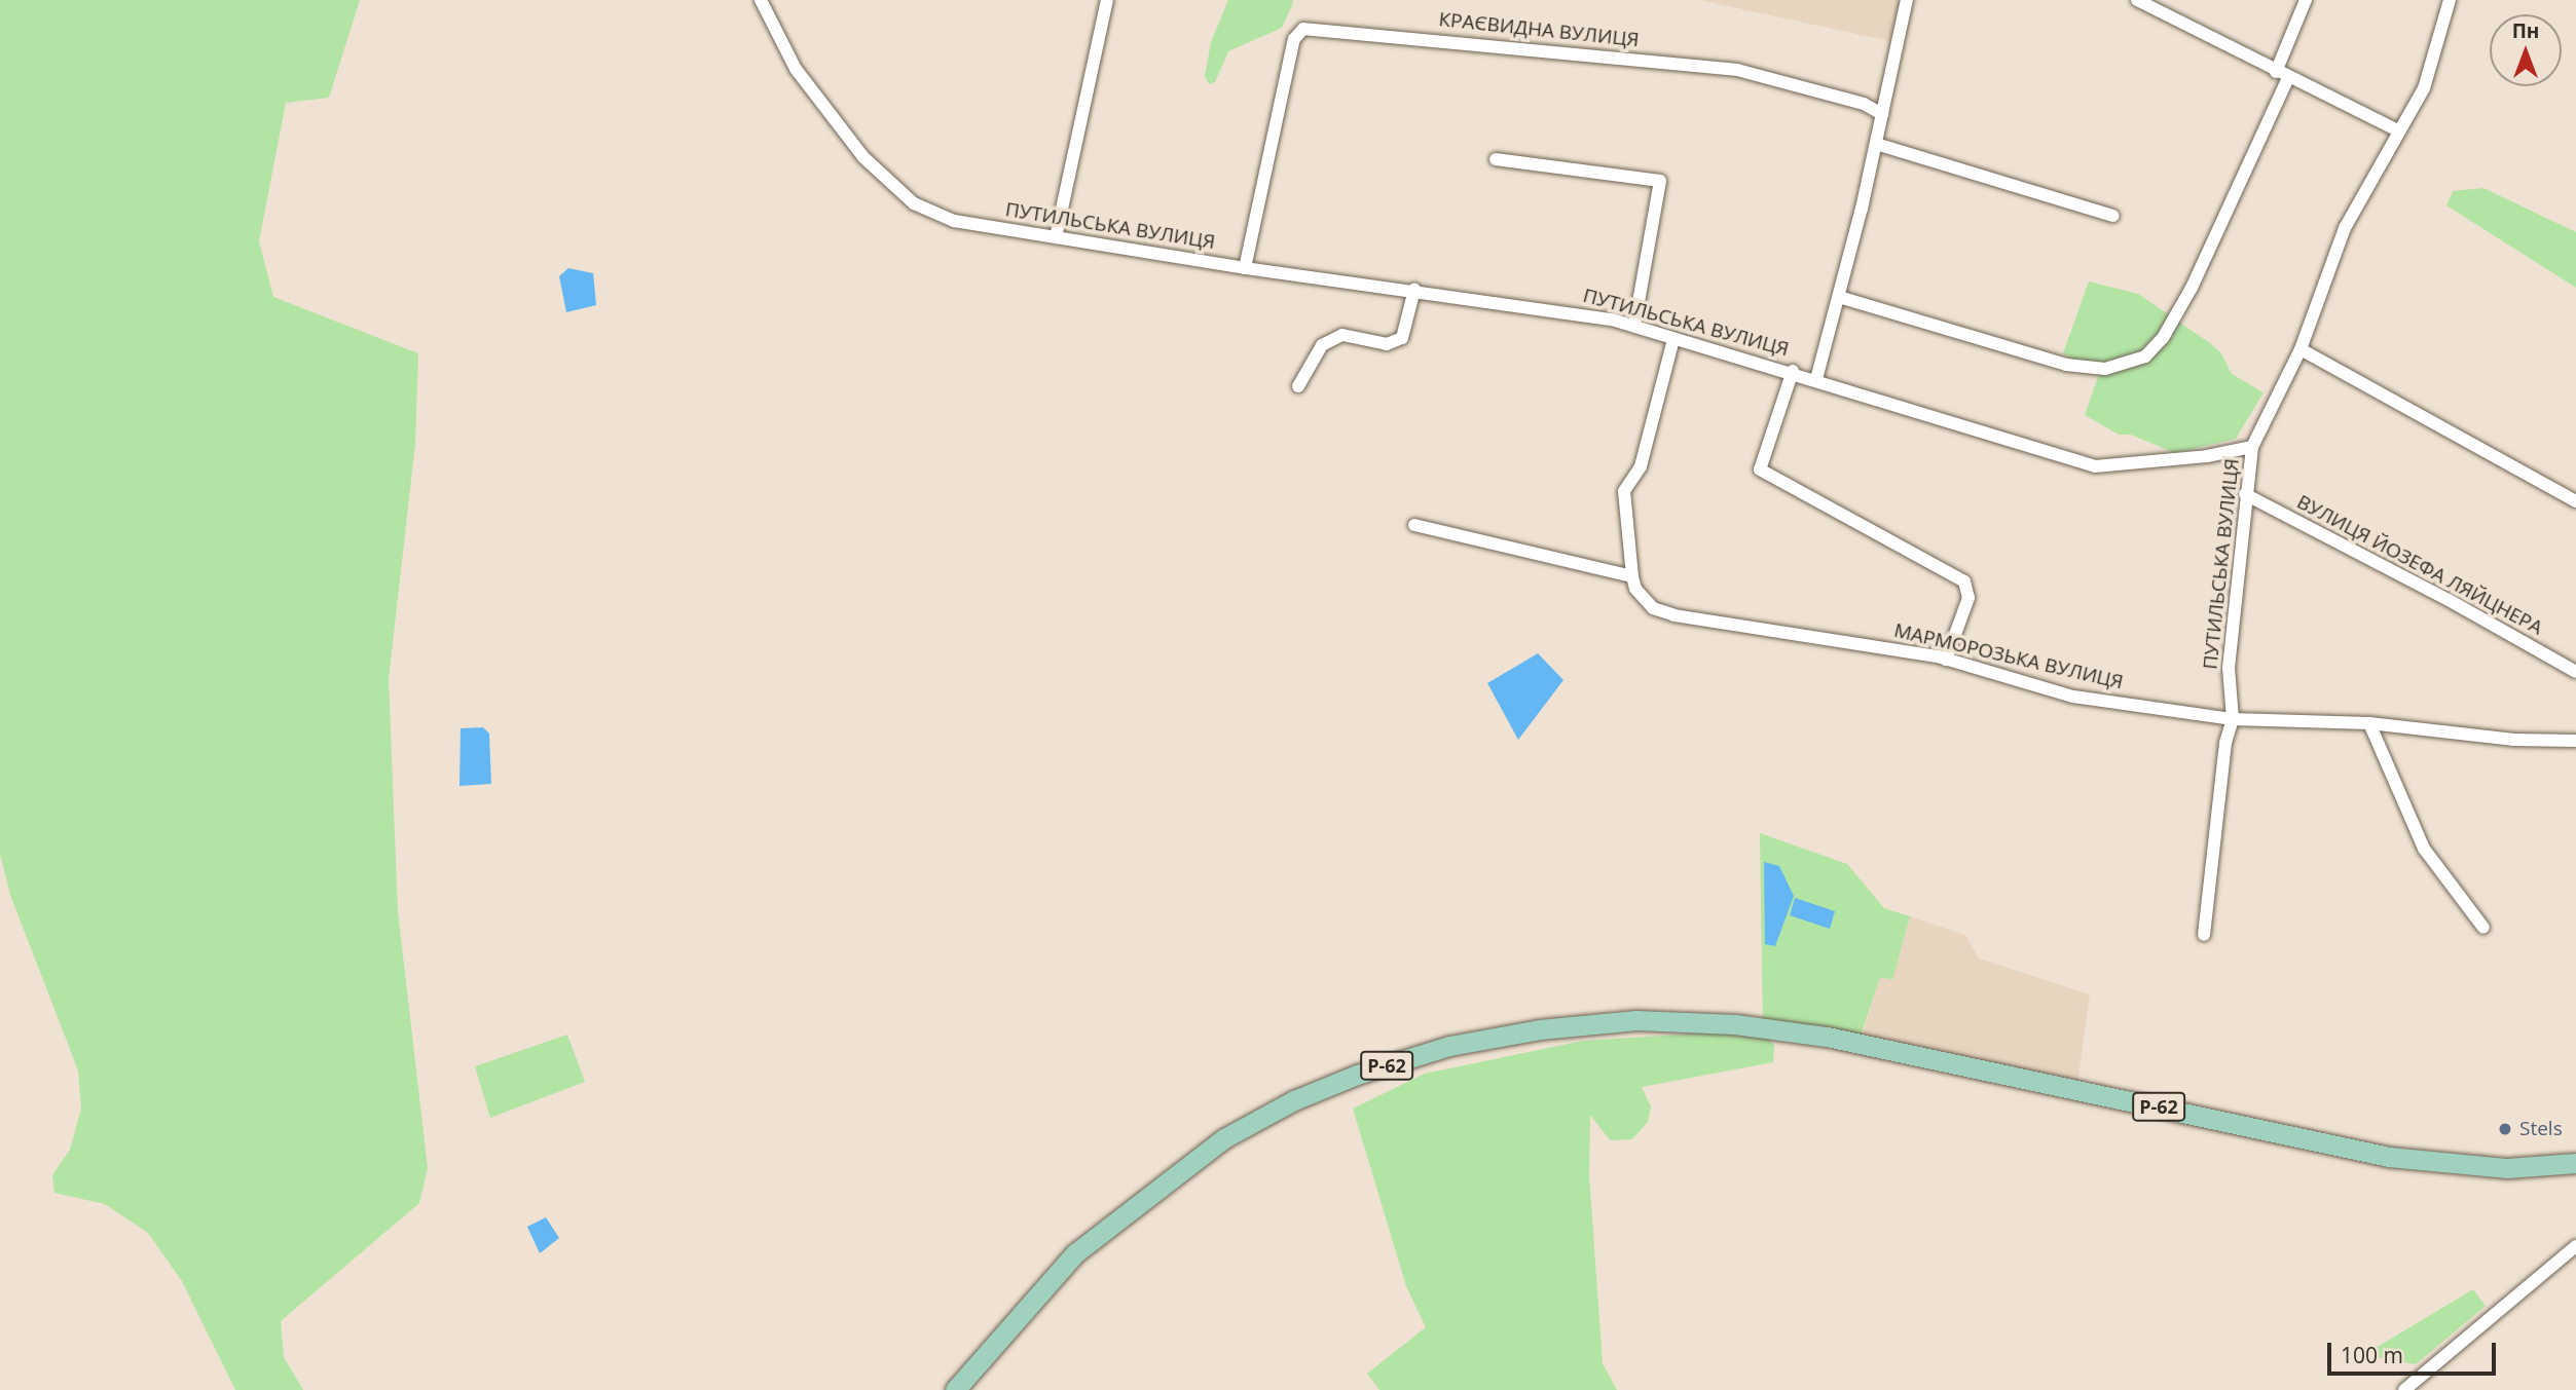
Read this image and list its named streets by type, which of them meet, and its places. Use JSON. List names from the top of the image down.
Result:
{
  "streets": {
    "main road": ["Р-62"],
    "street": [
      "КРАЄВИДНА ВУЛИЦЯ",
      "ПУТИЛЬСЬКА ВУЛИЦЯ",
      "ВУЛИЦЯ ЙОЗЕФА ЛЯЙЦНЕРА",
      "МАРМОРОЗЬКА ВУЛИЦЯ"
    ]
  },
  "crossings": [
    ["КРАЄВИДНА ВУЛИЦЯ", "ПУТИЛЬСЬКА ВУЛИЦЯ"],
    ["ПУТИЛЬСЬКА ВУЛИЦЯ", "ВУЛИЦЯ ЙОЗЕФА ЛЯЙЦНЕРА"],
    ["ПУТИЛЬСЬКА ВУЛИЦЯ", "МАРМОРОЗЬКА ВУЛИЦЯ"]
  ],
  "places": ["Stels"],
  "scale_bar": "100 m",
  "north": "top"
}
